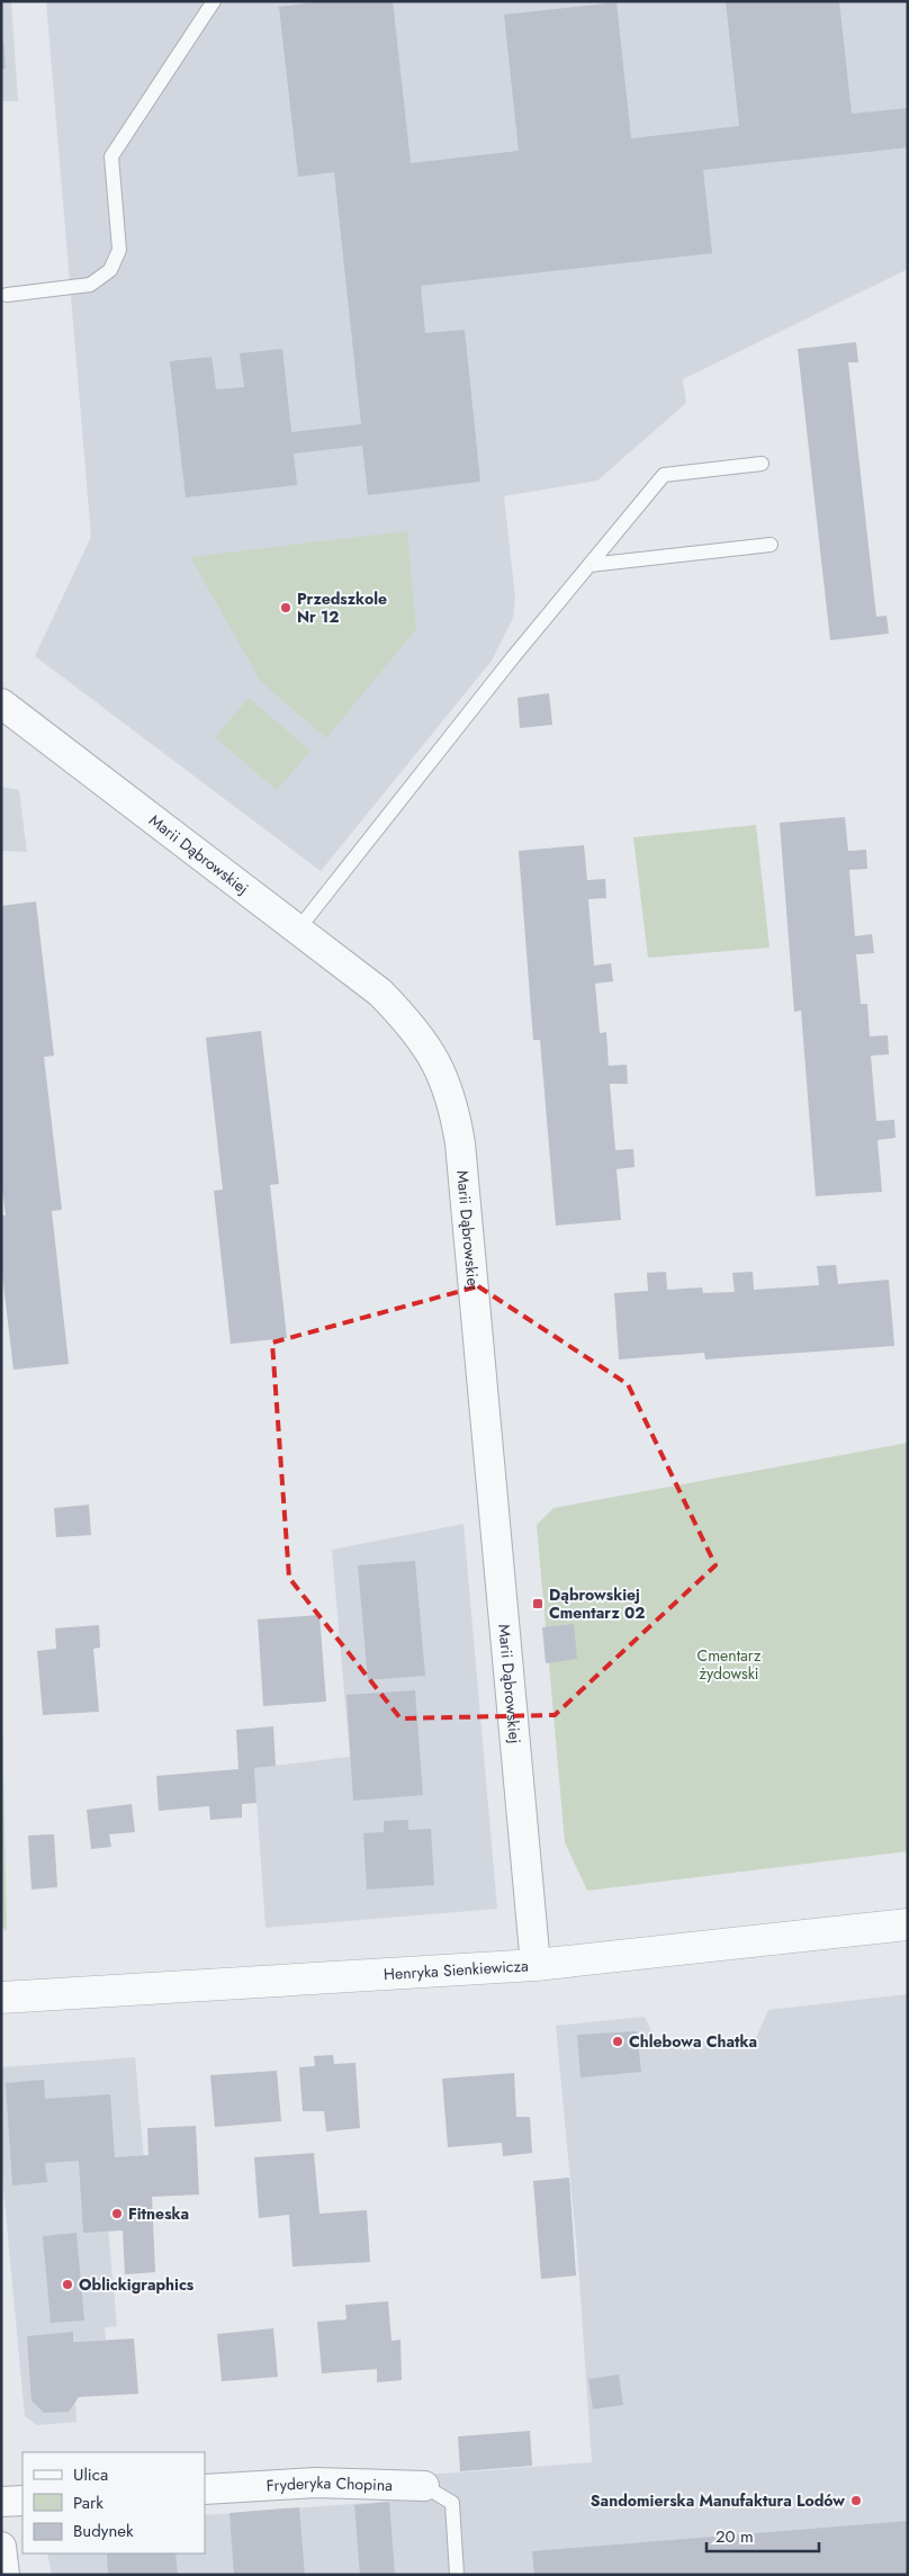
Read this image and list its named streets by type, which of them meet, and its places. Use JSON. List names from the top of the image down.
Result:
{
  "streets": {
    "street": ["Marii Dąbrowskiej", "Henryka Sienkiewicza", "Fryderyka Chopina"]
  },
  "crossings": [
    ["Marii Dąbrowskiej", "Henryka Sienkiewicza"]
  ],
  "parks": ["Cmentarz żydowski"],
  "places": {
    "other": [
      "Przedszkole Nr 12",
      "Chlebowa Chatka",
      "Fitneska",
      "Oblickigraphics",
      "Sandomierska Manufaktura Lodów"
    ],
    "transit": ["Dąbrowskiej Cmentarz 02"]
  },
  "legend": ["Ulica", "Park", "Budynek"],
  "scale_bar": "20 m"
}
